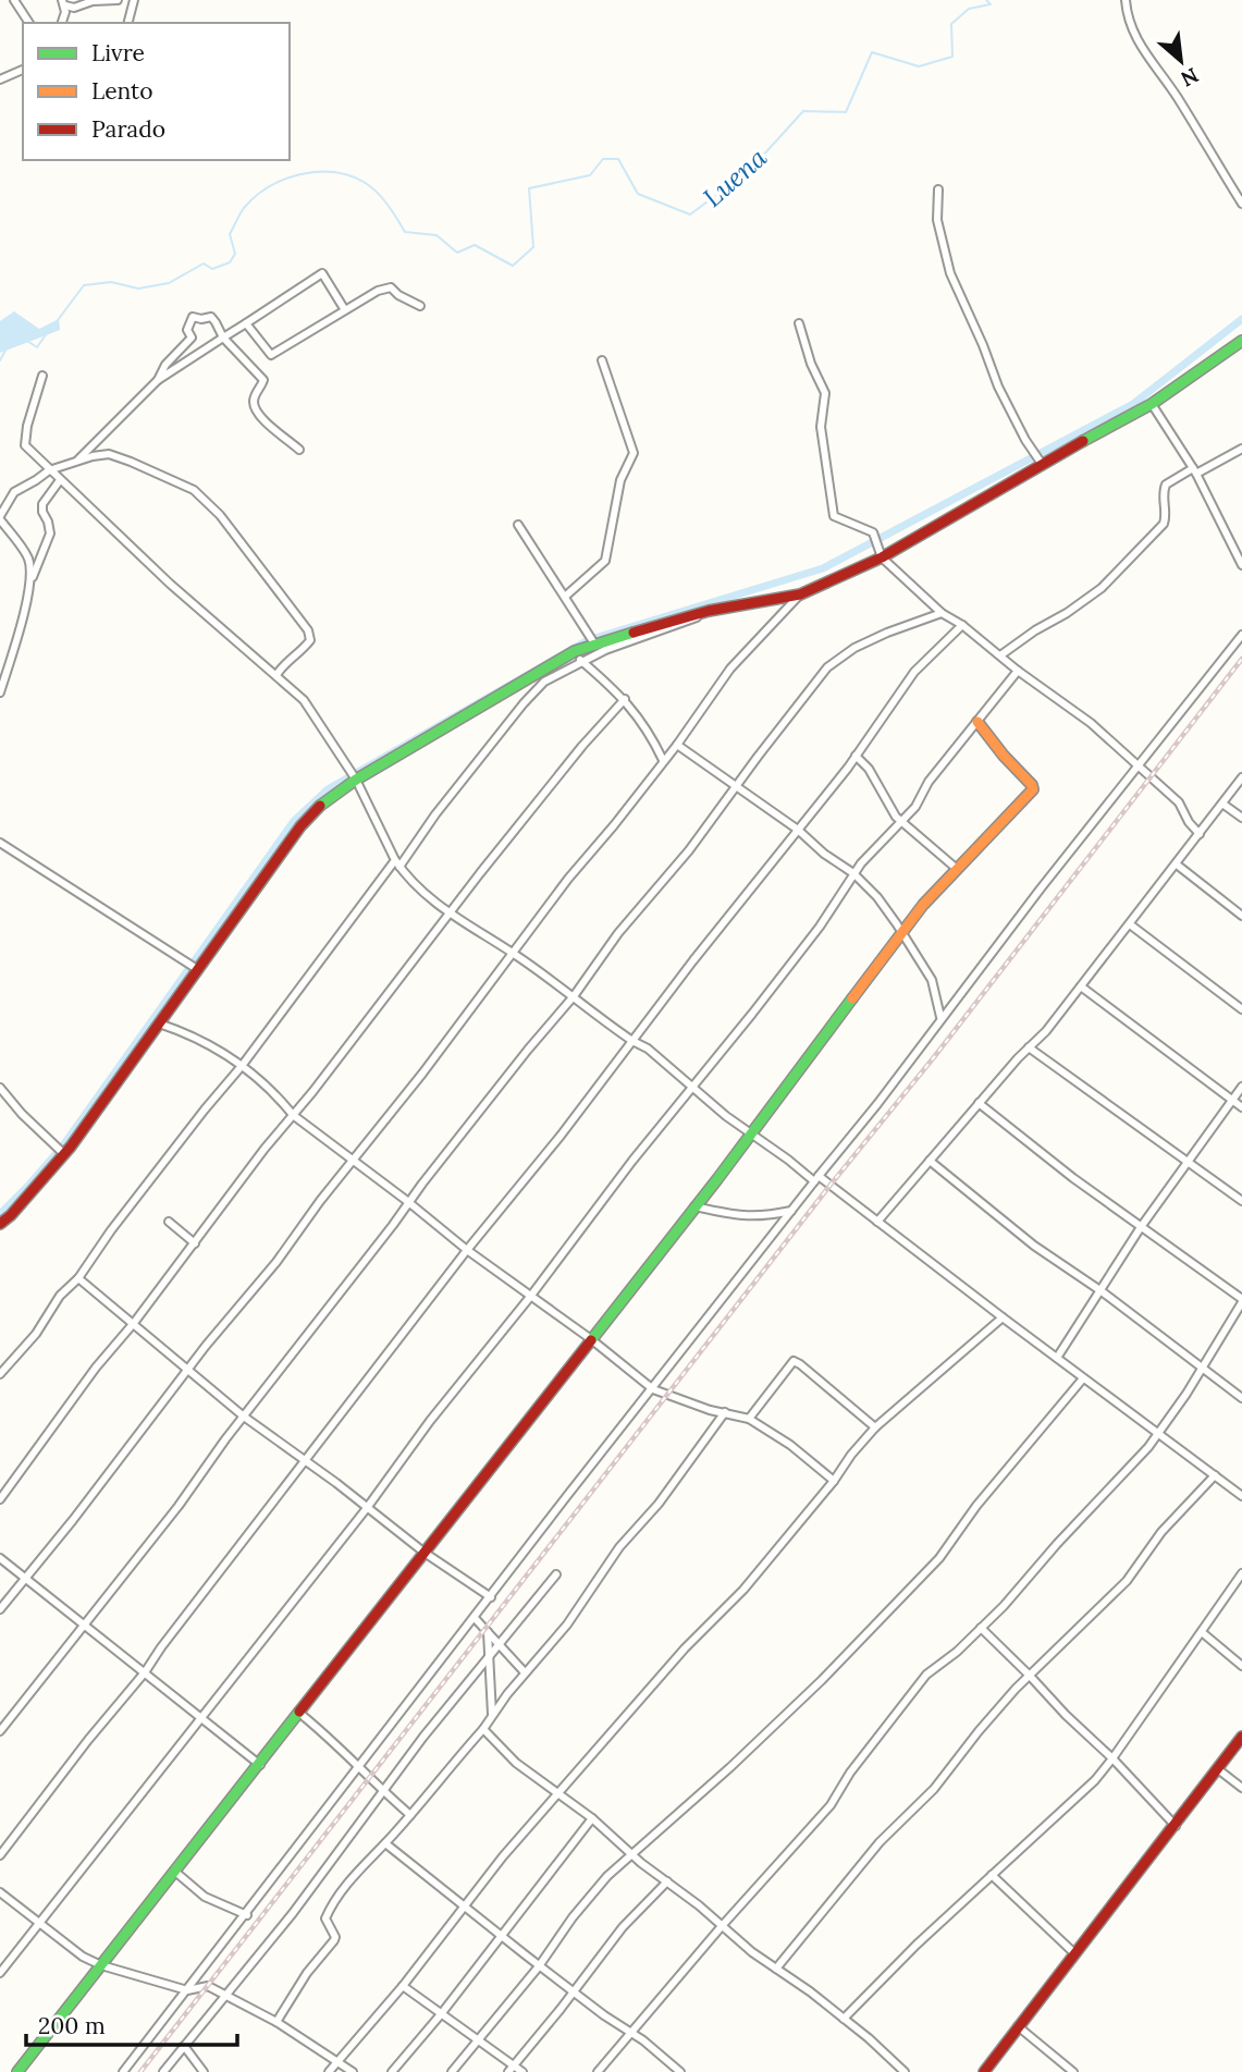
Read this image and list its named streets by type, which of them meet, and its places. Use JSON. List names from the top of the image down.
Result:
{
  "water": ["Luena"],
  "legend": ["Livre", "Lento", "Parado"],
  "scale_bar": "200 m",
  "north": "bottom right"
}
